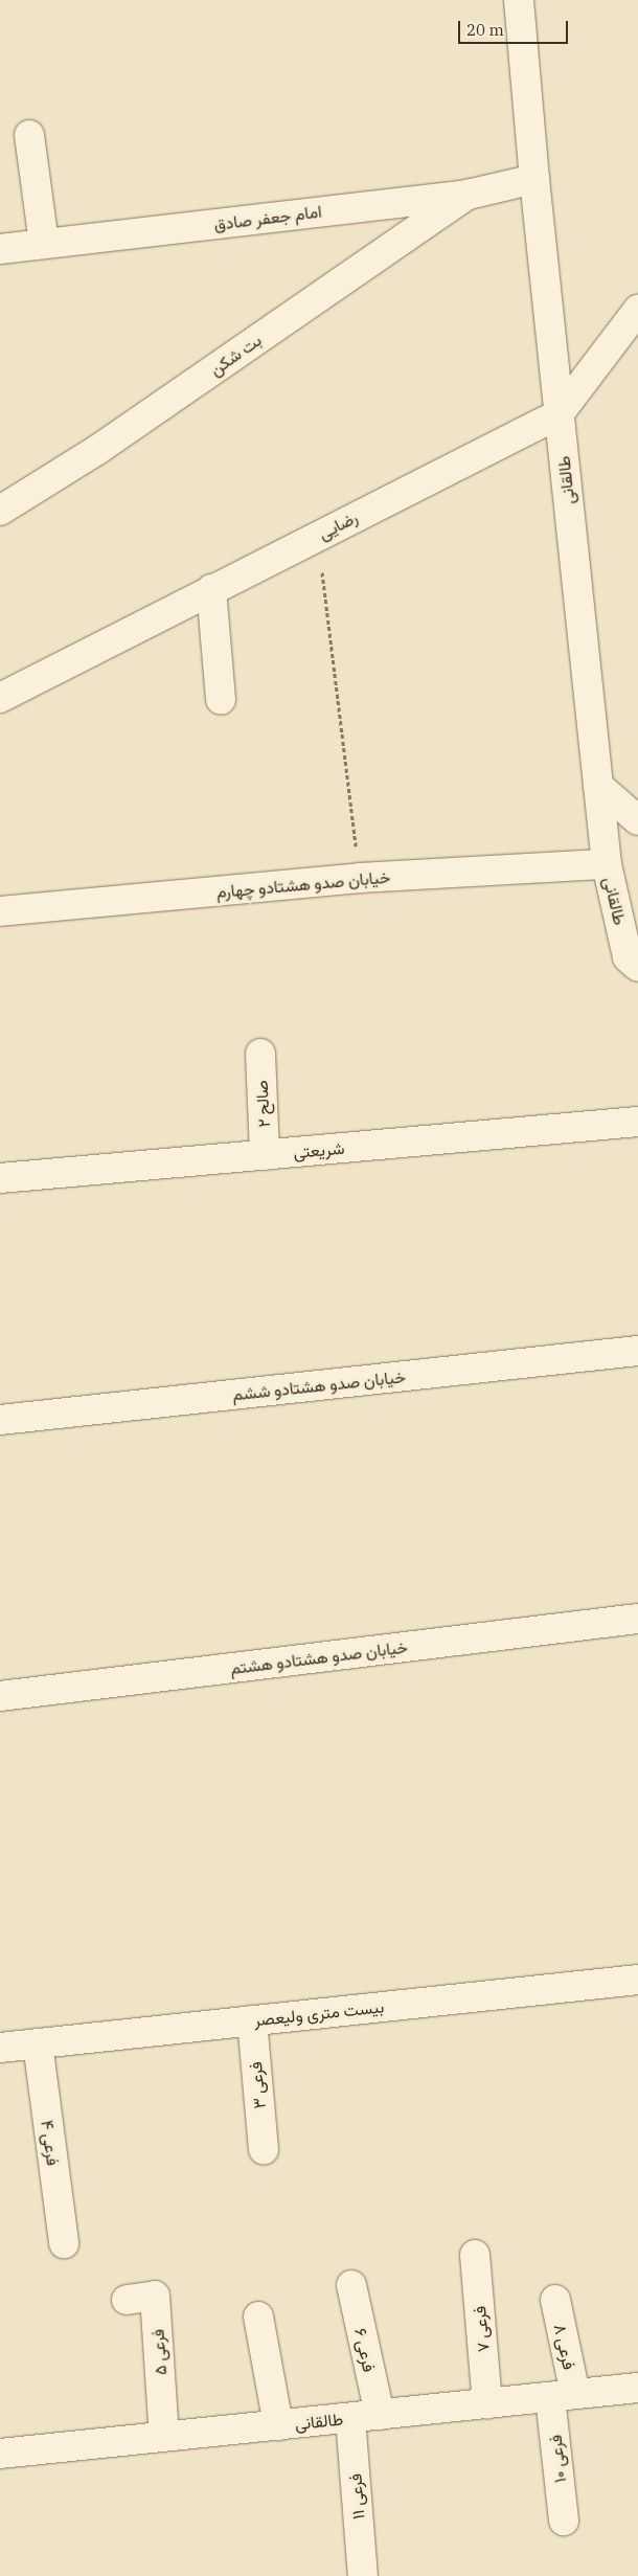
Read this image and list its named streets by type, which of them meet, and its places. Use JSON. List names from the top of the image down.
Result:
{
  "streets": {
    "street": [
      "امام جعفر صادق",
      "بت شکن",
      "طالقانی",
      "رضایی",
      "خیابان صدو هشتادو چهارم",
      "صالح ۲",
      "شریعتی",
      "خیابان صدو هشتادو ششم",
      "خیابان صدو هشتادو هشتم",
      "بیست متری ولیعصر",
      "فرعی ۳",
      "فرعی ۴",
      "فرعی ۷",
      "فرعی ۸",
      "فرعی ۶",
      "فرعی ۵",
      "فرعی ۱۰",
      "فرعی ۱۱"
    ]
  },
  "crossings": [
    ["امام جعفر صادق", "بت شکن"],
    ["امام جعفر صادق", "طالقانی"],
    ["طالقانی", "رضایی"],
    ["طالقانی", "خیابان صدو هشتادو چهارم"],
    ["طالقانی", "فرعی ۷"],
    ["طالقانی", "فرعی ۸"],
    ["طالقانی", "فرعی ۶"],
    ["طالقانی", "فرعی ۵"],
    ["طالقانی", "فرعی ۱۰"],
    ["طالقانی", "فرعی ۱۱"],
    ["صالح ۲", "شریعتی"],
    ["بیست متری ولیعصر", "فرعی ۳"],
    ["بیست متری ولیعصر", "فرعی ۴"],
    ["فرعی ۸", "فرعی ۱۰"]
  ],
  "scale_bar": "20 m"
}
